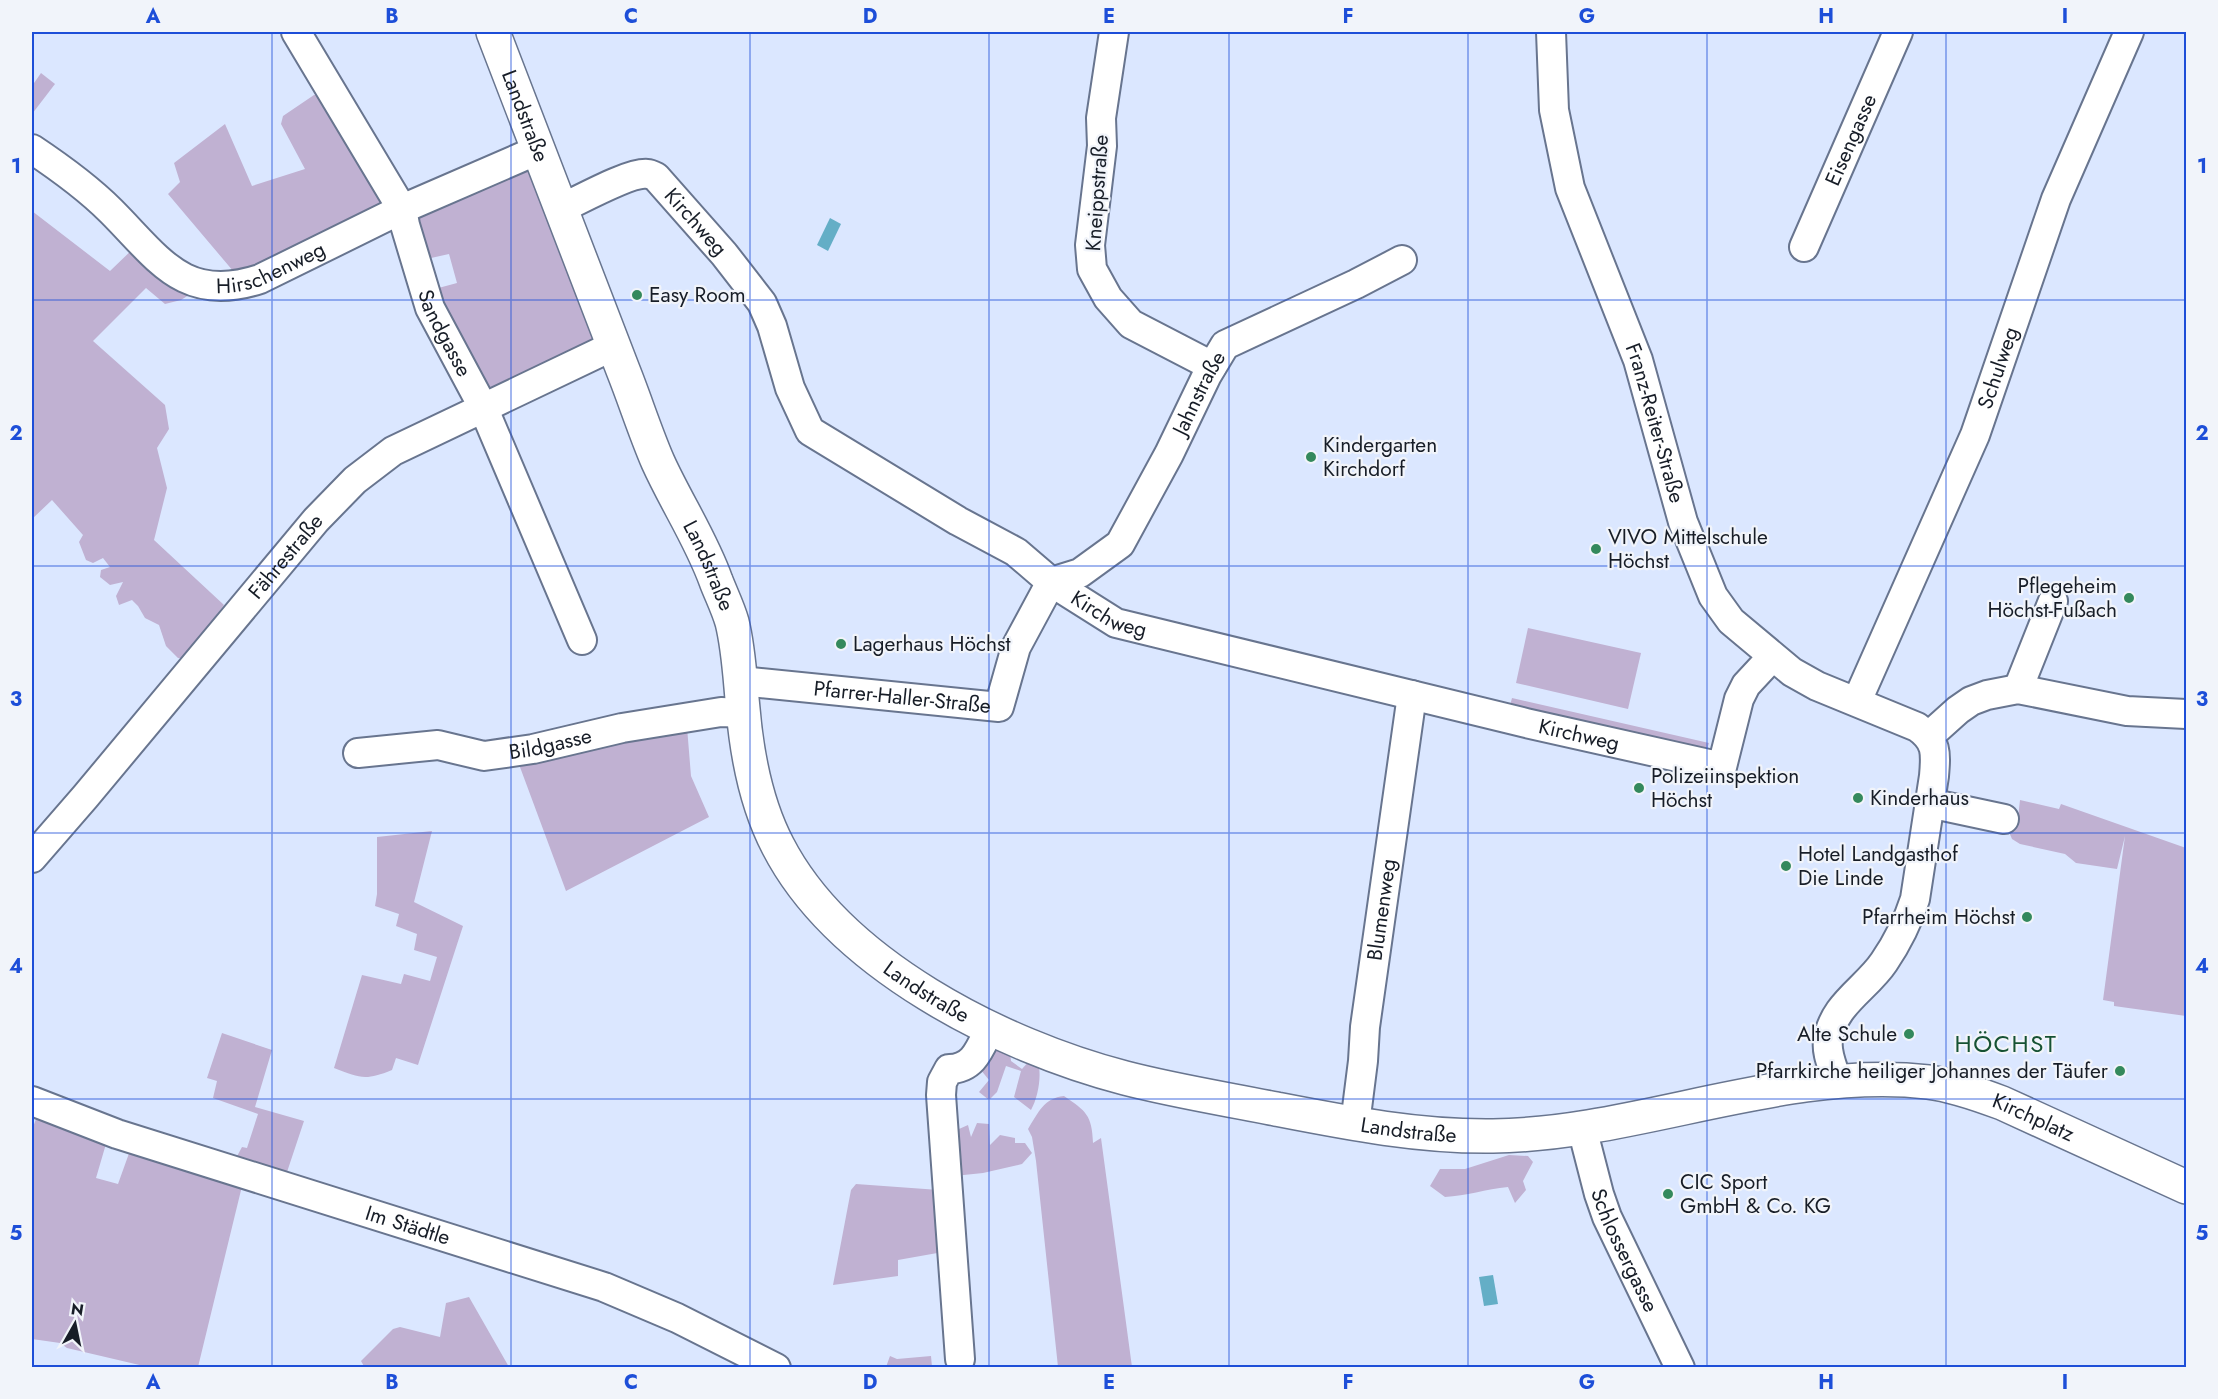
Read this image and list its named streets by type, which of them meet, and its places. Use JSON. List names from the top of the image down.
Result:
{
  "streets": {
    "main road": ["Landstraße", "Kirchplatz"],
    "street": [
      "Eisengasse",
      "Kneippstraße",
      "Kirchweg",
      "Hirschenweg",
      "Sandgasse",
      "Schulweg",
      "Jahnstraße",
      "Franz-Reiter-Straße",
      "Fährestraße",
      "Pfarrer-Haller-Straße",
      "Bildgasse",
      "Blumenweg",
      "Im Städtle",
      "Schlossergasse"
    ]
  },
  "crossings": [
    ["Landstraße", "Kirchweg"],
    ["Landstraße", "Hirschenweg"],
    ["Landstraße", "Fährestraße"],
    ["Landstraße", "Pfarrer-Haller-Straße"],
    ["Landstraße", "Bildgasse"],
    ["Landstraße", "Blumenweg"],
    ["Landstraße", "Kirchplatz"],
    ["Landstraße", "Schlossergasse"],
    ["Kneippstraße", "Jahnstraße"],
    ["Kirchweg", "Jahnstraße"],
    ["Kirchweg", "Franz-Reiter-Straße"],
    ["Kirchweg", "Pfarrer-Haller-Straße"],
    ["Kirchweg", "Blumenweg"],
    ["Hirschenweg", "Sandgasse"],
    ["Sandgasse", "Fährestraße"],
    ["Schulweg", "Franz-Reiter-Straße"],
    ["Jahnstraße", "Pfarrer-Haller-Straße"]
  ],
  "districts": ["HÖCHST"],
  "places": [
    "Easy Room",
    "Kindergarten Kirchdorf",
    "VIVO Mittelschule Höchst",
    "Pflegeheim Höchst-Fußach",
    "Lagerhaus Höchst",
    "Polizeiinspektion Höchst",
    "Kinderhaus",
    "Hotel Landgasthof Die Linde",
    "Pfarrheim Höchst",
    "Alte Schule",
    "Pfarrkirche heiliger Johannes der Täufer",
    "CIC Sport GmbH & Co. KG"
  ],
  "north": "top",
  "grid": {
    "columns": [
      "A",
      "B",
      "C",
      "D",
      "E",
      "F",
      "G",
      "H",
      "I"
    ],
    "rows": [
      "1",
      "2",
      "3",
      "4",
      "5"
    ]
  }
}
